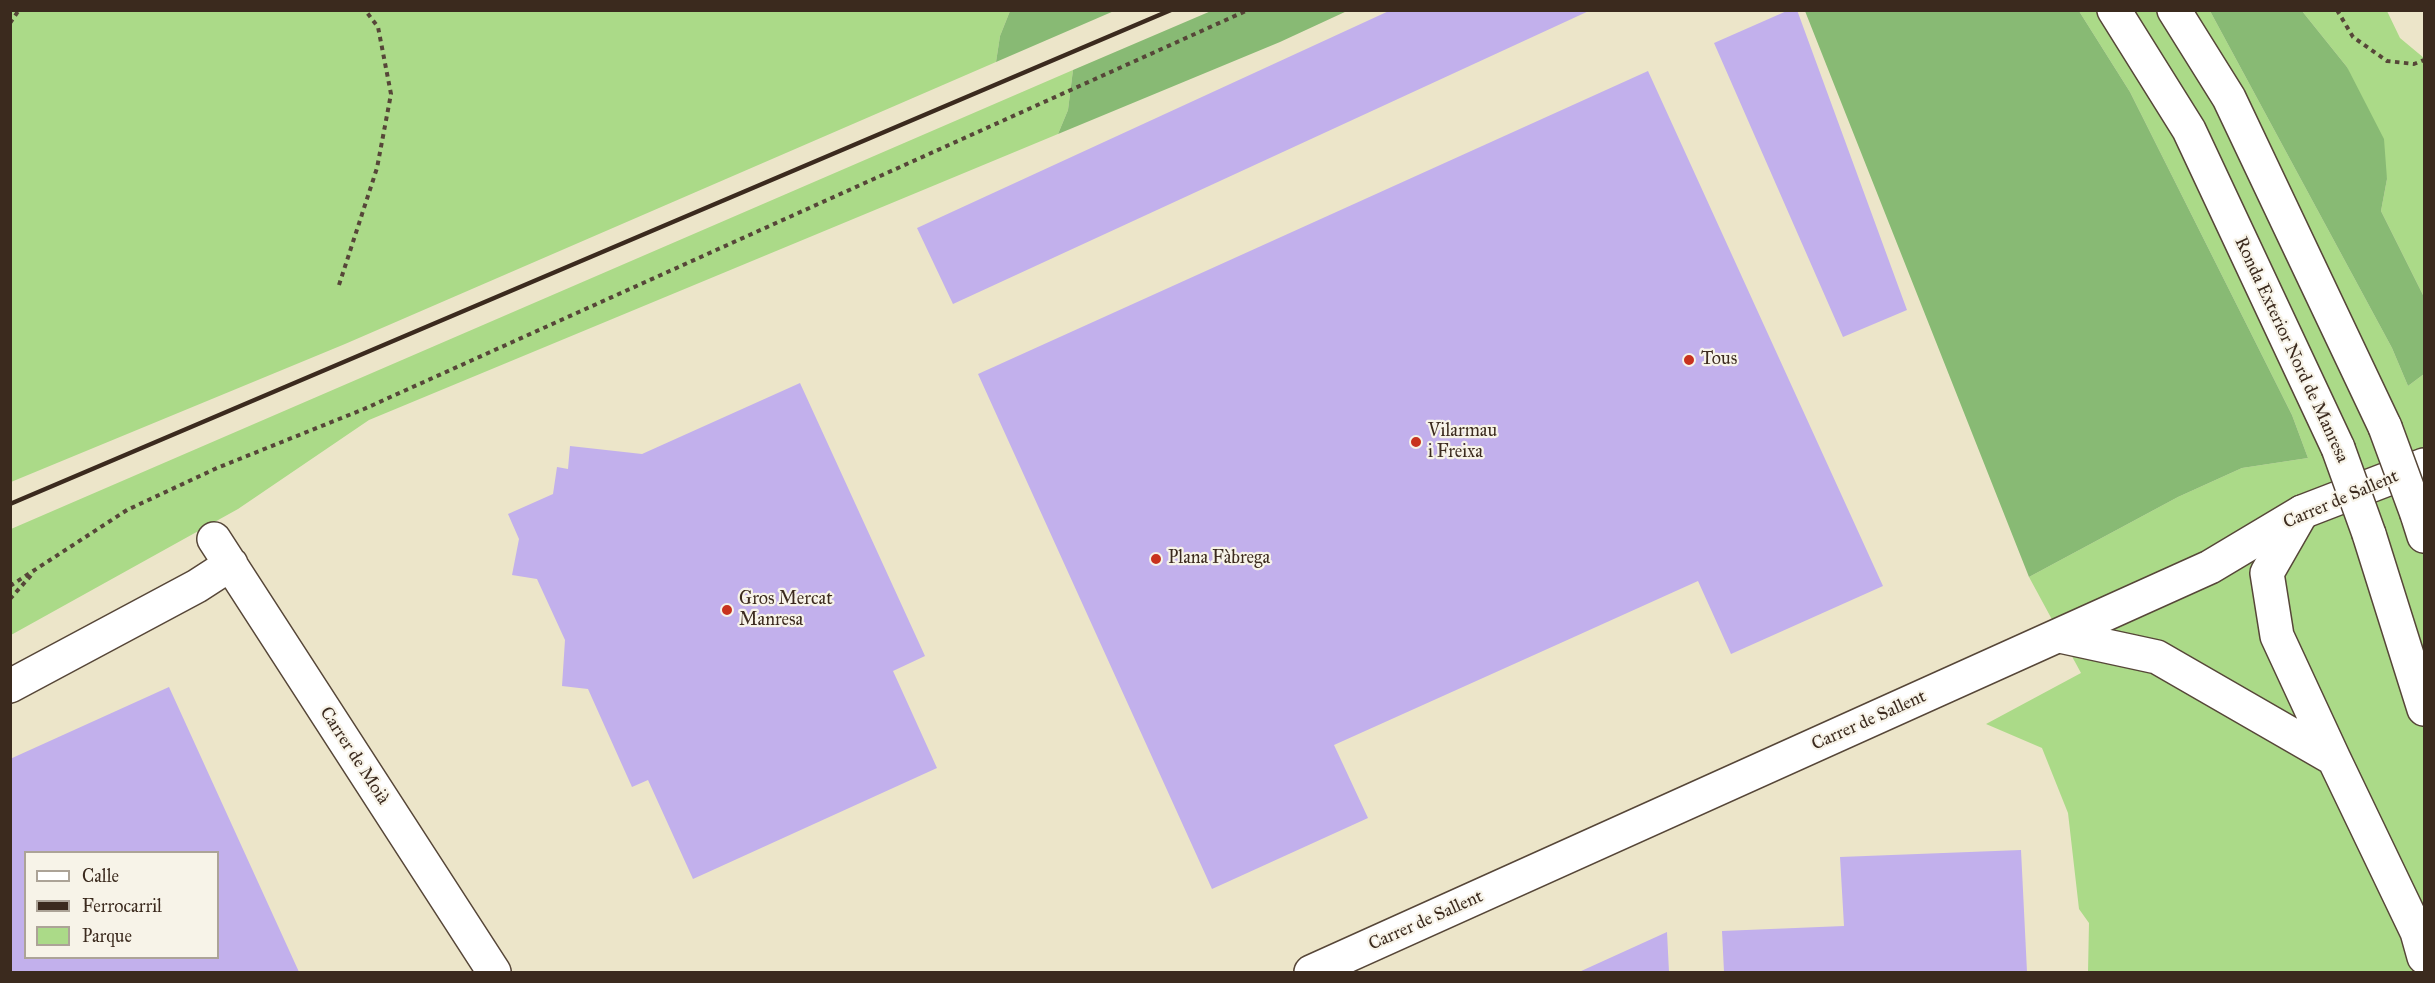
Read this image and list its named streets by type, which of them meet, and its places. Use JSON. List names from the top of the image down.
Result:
{
  "streets": {
    "main road": ["Ronda Exterior Nord de Manresa", "Carrer de Sallent", "Carrer de Moià"]
  },
  "places": [
    "Tous",
    "Vilarmau i Freixa",
    "Plana Fàbrega",
    "Gros Mercat Manresa"
  ],
  "legend": ["Calle", "Ferrocarril", "Parque"]
}
